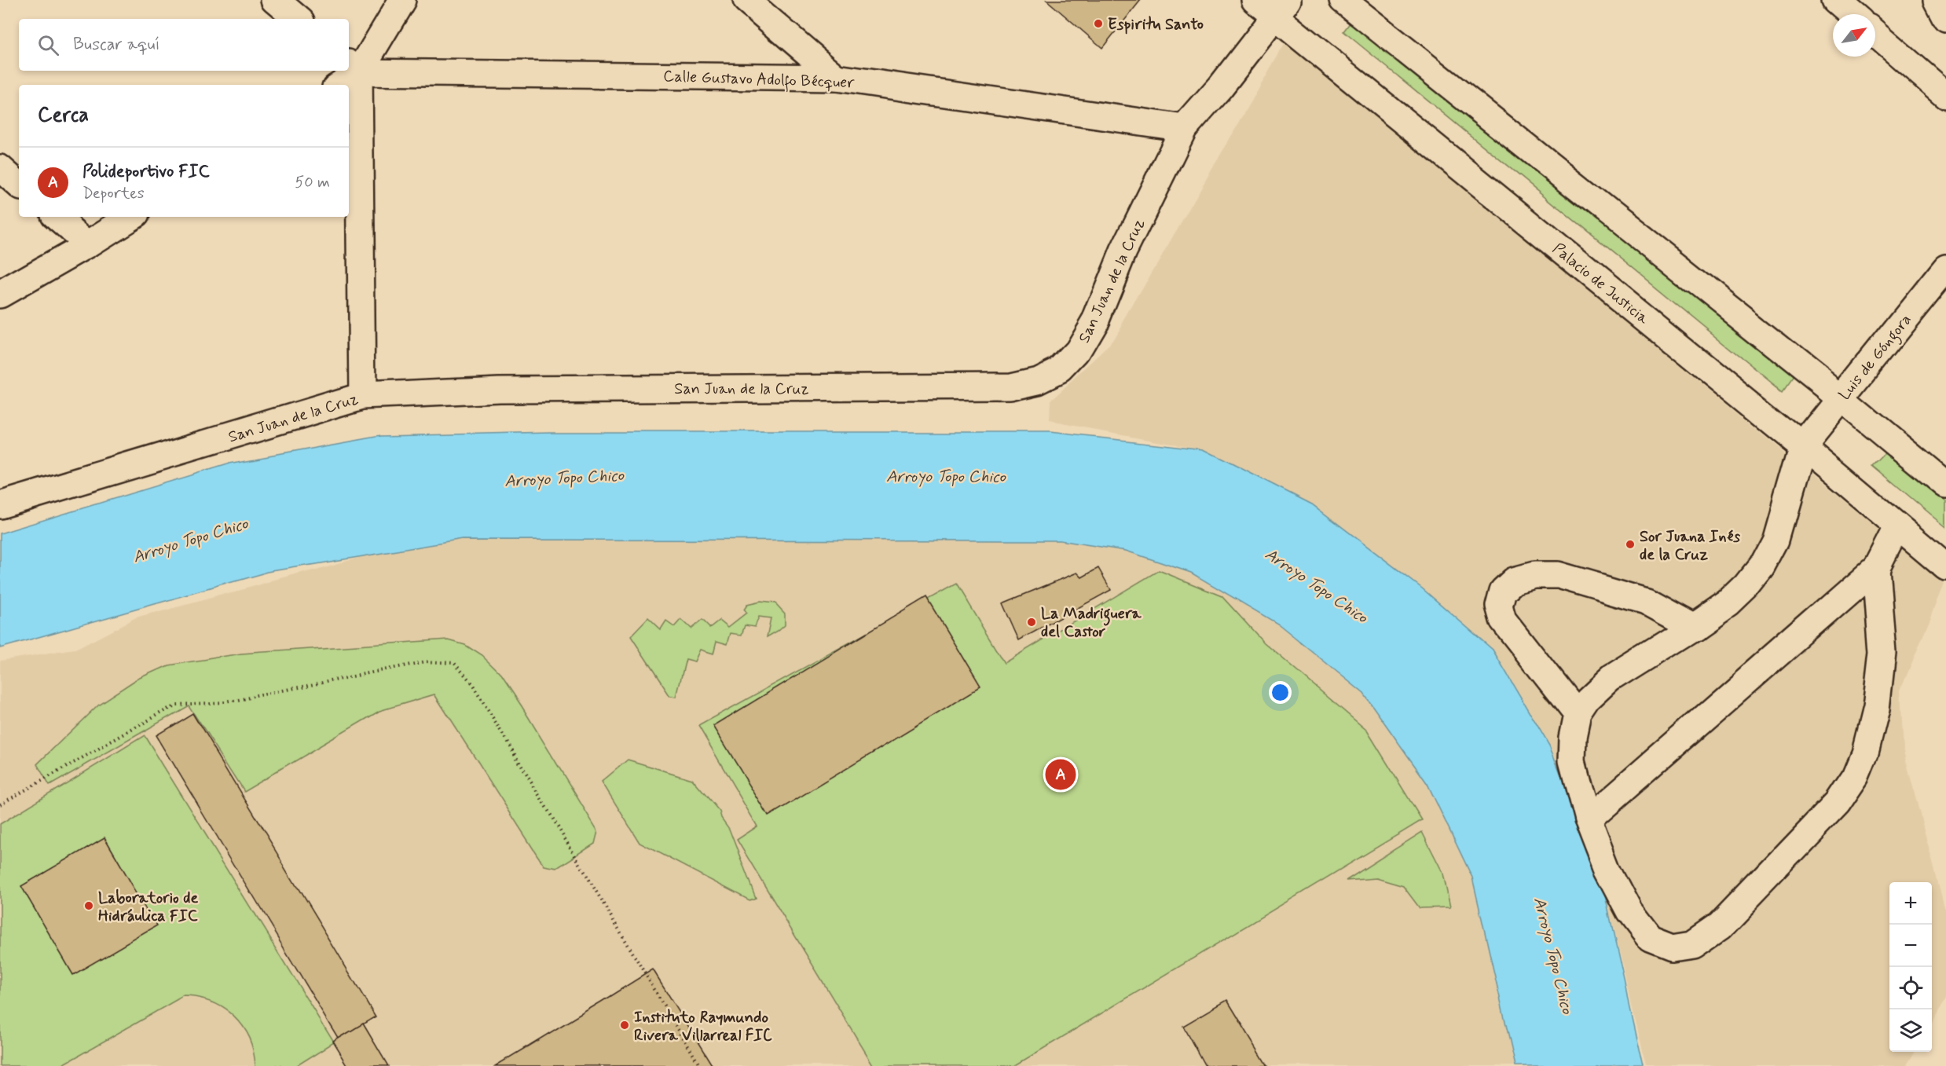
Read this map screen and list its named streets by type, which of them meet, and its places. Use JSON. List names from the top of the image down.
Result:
{
  "streets": {
    "street": [
      "Calle Gustavo Adolfo Bécquer",
      "San Juan de la Cruz",
      "Palacio de Justicia",
      "Luis de Góngora"
    ]
  },
  "crossings": [
    ["Calle Gustavo Adolfo Bécquer", "San Juan de la Cruz"],
    ["San Juan de la Cruz", "Palacio de Justicia"],
    ["Palacio de Justicia", "Luis de Góngora"]
  ],
  "water": ["Arroyo Topo Chico"],
  "places": [
    "Espiritu Santo",
    "Sor Juana Inés de la Cruz",
    "La Madriguera del Castor",
    "Laboratorio de Hidráulica FIC",
    "Instituto Raymundo Rivera Villarreal FIC"
  ],
  "north": "top right",
  "page": {
    "search": "Buscar aquí",
    "heading": "Cerca",
    "list": [
      {
        "mark": "A",
        "name": "Polideportivo FIC",
        "note": "Deportes",
        "value": "50 m"
      }
    ],
    "pins": "A",
    "map_buttons": ["+", "−"]
  }
}
